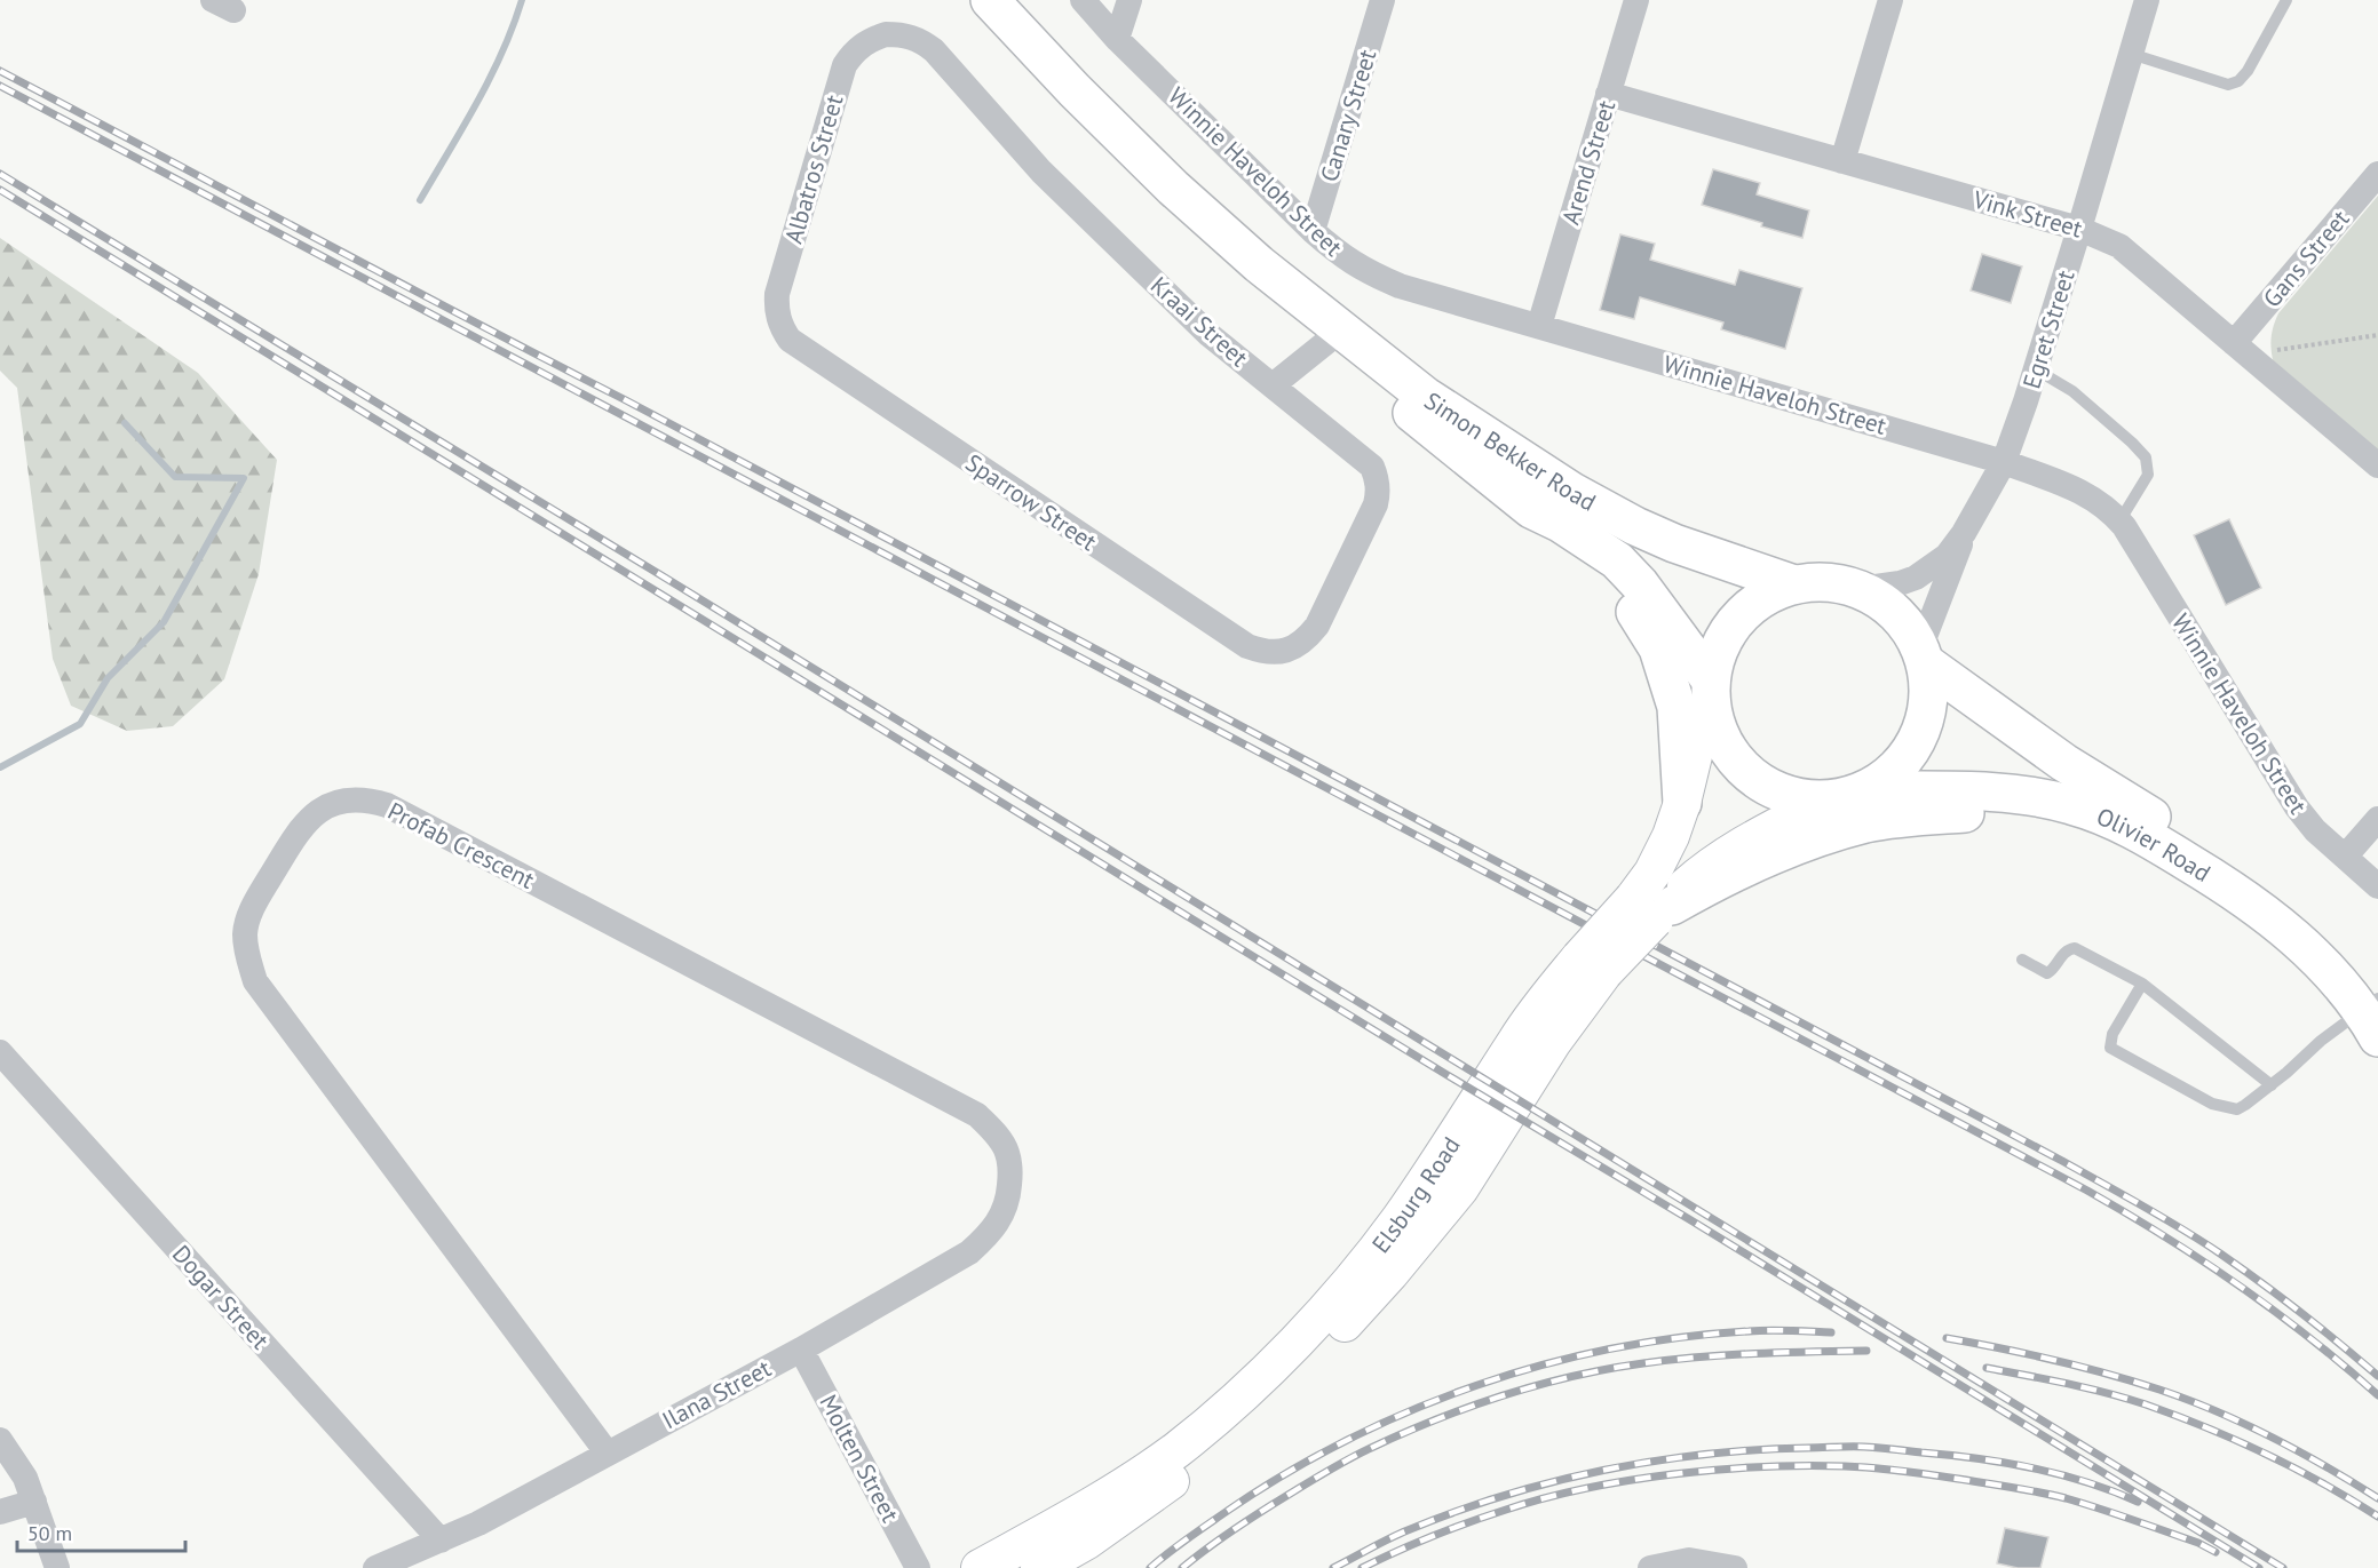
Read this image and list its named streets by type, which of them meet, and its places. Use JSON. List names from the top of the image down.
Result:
{
  "streets": {
    "main road": ["Simon Bekker Road", "Olivier Road", "Elsburg Road"],
    "street": [
      "Canary Street",
      "Arend Street",
      "Albatros Street",
      "Winnie Haveloh Street",
      "Vink Street",
      "Gans Street",
      "Kraai Street",
      "Egret Street",
      "Sparrow Street",
      "Profab Crescent",
      "Dogar Street",
      "Ilana Street",
      "Molten Street"
    ]
  },
  "crossings": [
    ["Canary Street", "Winnie Haveloh Street"],
    ["Arend Street", "Winnie Haveloh Street"],
    ["Arend Street", "Vink Street"],
    ["Albatros Street", "Kraai Street"],
    ["Albatros Street", "Sparrow Street"],
    ["Winnie Haveloh Street", "Egret Street"],
    ["Vink Street", "Gans Street"],
    ["Vink Street", "Egret Street"],
    ["Kraai Street", "Sparrow Street"],
    ["Simon Bekker Road", "Olivier Road"],
    ["Simon Bekker Road", "Elsburg Road"],
    ["Profab Crescent", "Ilana Street"],
    ["Olivier Road", "Elsburg Road"],
    ["Dogar Street", "Ilana Street"],
    ["Ilana Street", "Molten Street"]
  ],
  "scale_bar": "50 m"
}
